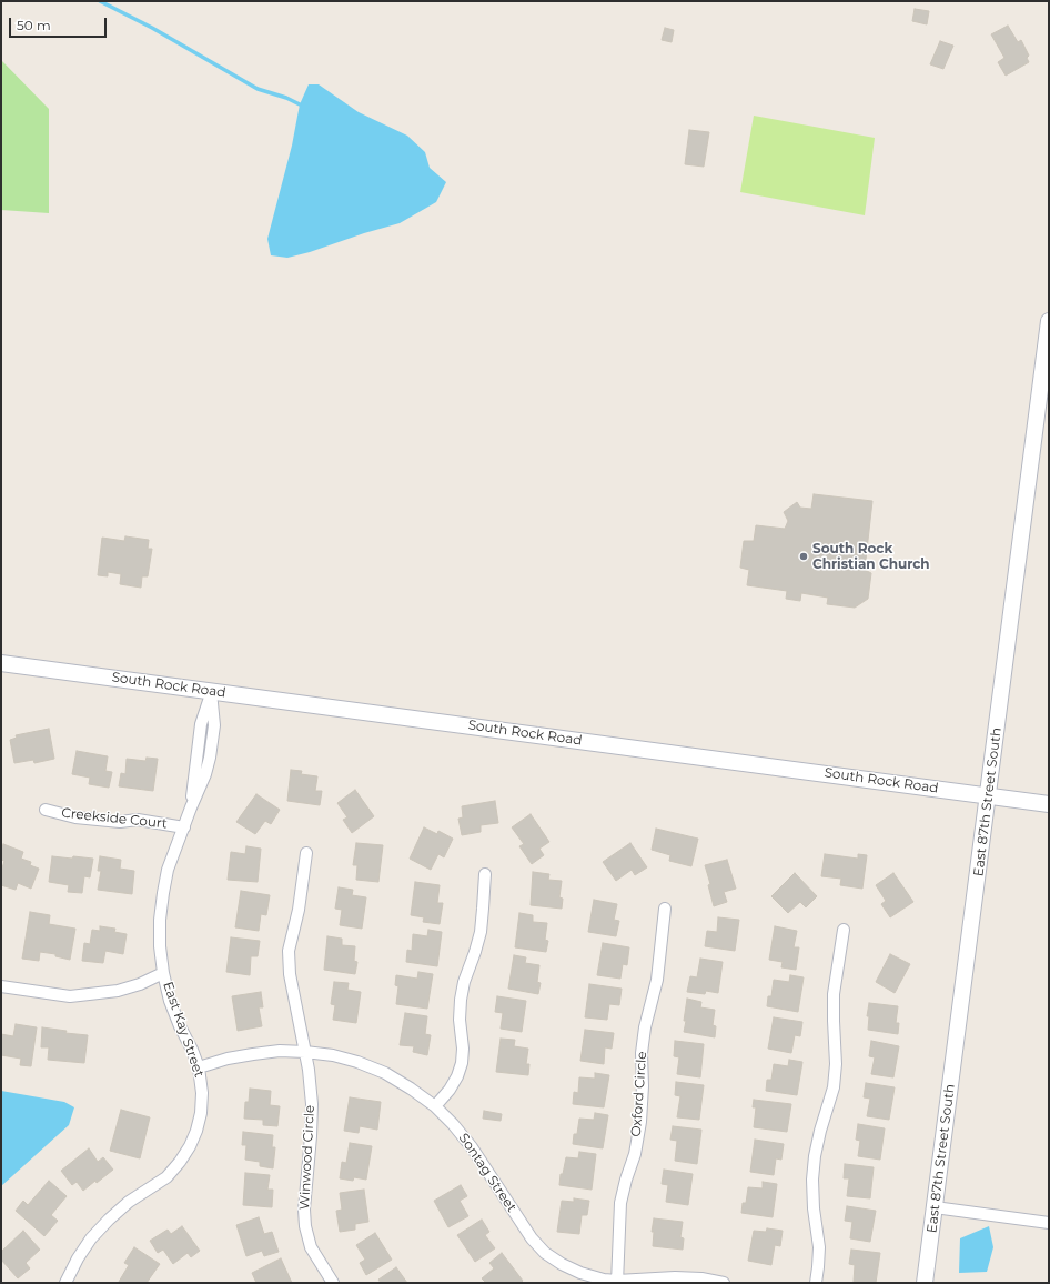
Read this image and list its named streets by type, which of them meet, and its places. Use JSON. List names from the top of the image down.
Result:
{
  "streets": {
    "main road": ["South Rock Road", "East 87th Street South"],
    "street": [
      "Creekside Court",
      "East Kay Street",
      "Oxford Circle",
      "Winwood Circle",
      "Sontag Street"
    ]
  },
  "crossings": [
    ["South Rock Road", "East 87th Street South"],
    ["South Rock Road", "East Kay Street"],
    ["Creekside Court", "East Kay Street"],
    ["East Kay Street", "Sontag Street"],
    ["Oxford Circle", "Sontag Street"],
    ["Winwood Circle", "Sontag Street"]
  ],
  "places": ["South Rock Christian Church"],
  "scale_bar": "50 m"
}
